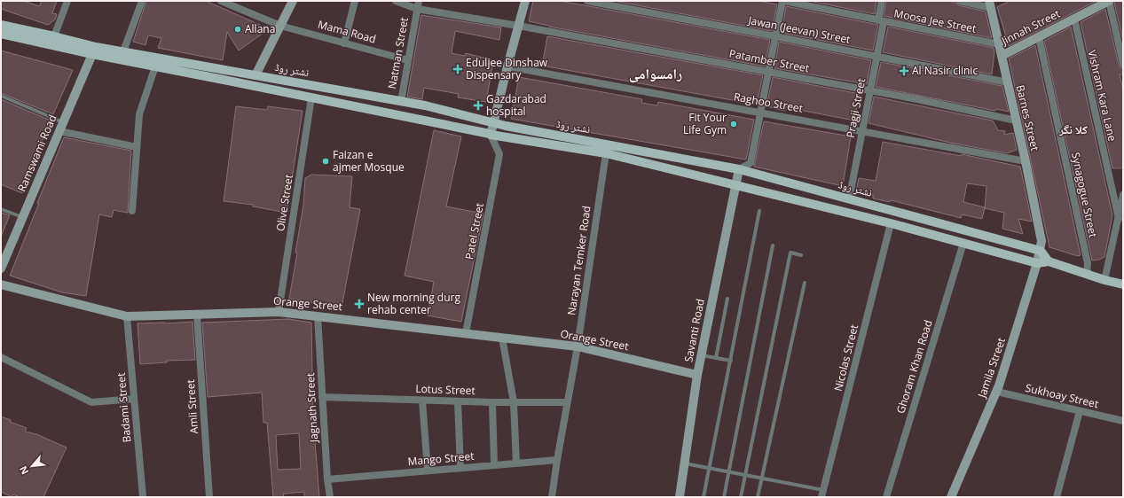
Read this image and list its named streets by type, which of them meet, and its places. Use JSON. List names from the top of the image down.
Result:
{
  "streets": {
    "main road": ["نشتر روڈ"],
    "street": [
      "Moosa Jee Street",
      "Jinnah Street",
      "Jawan (Jeevan) Street",
      "Mama Road",
      "Natman Street",
      "Patamber Street",
      "Vishram Kara Lane",
      "Raghoo Street",
      "Pragji Street",
      "Barnes Street",
      "Ramswami Road",
      "Synagogue Street",
      "Olive Street",
      "Patel Street",
      "Narayan Temker Road",
      "Orange Street",
      "Savanti Road",
      "Nicolas Street",
      "Ghoram Khan Road",
      "Jamila Street",
      "Lotus Street",
      "Sukhoay Street",
      "Amli Street",
      "Badami Street",
      "Jagnath Street",
      "Mango Street"
    ]
  },
  "crossings": [
    ["Moosa Jee Street", "Pragji Street"],
    ["Moosa Jee Street", "Barnes Street"],
    ["Jinnah Street", "Vishram Kara Lane"],
    ["Jinnah Street", "Barnes Street"],
    ["Jinnah Street", "Synagogue Street"],
    ["Jawan (Jeevan) Street", "Pragji Street"],
    ["Jawan (Jeevan) Street", "Barnes Street"],
    ["Mama Road", "Natman Street"],
    ["Natman Street", "Patamber Street"],
    ["Natman Street", "نشتر روڈ"],
    ["Patamber Street", "Pragji Street"],
    ["Patamber Street", "Barnes Street"],
    ["نشتر روڈ", "Pragji Street"],
    ["نشتر روڈ", "Ramswami Road"],
    ["نشتر روڈ", "Synagogue Street"],
    ["نشتر روڈ", "Olive Street"],
    ["نشتر روڈ", "Patel Street"],
    ["نشتر روڈ", "Narayan Temker Road"],
    ["نشتر روڈ", "Savanti Road"],
    ["نشتر روڈ", "Nicolas Street"],
    ["نشتر روڈ", "Ghoram Khan Road"],
    ["نشتر روڈ", "Jamila Street"],
    ["Raghoo Street", "Pragji Street"],
    ["Raghoo Street", "Barnes Street"],
    ["Barnes Street", "Jamila Street"],
    ["Olive Street", "Orange Street"],
    ["Patel Street", "Orange Street"],
    ["Narayan Temker Road", "Orange Street"],
    ["Narayan Temker Road", "Lotus Street"],
    ["Narayan Temker Road", "Mango Street"],
    ["Orange Street", "Savanti Road"],
    ["Orange Street", "Amli Street"],
    ["Orange Street", "Badami Street"],
    ["Orange Street", "Jagnath Street"],
    ["Jamila Street", "Sukhoay Street"],
    ["Lotus Street", "Jagnath Street"],
    ["Jagnath Street", "Mango Street"]
  ],
  "districts": ["رامسوامی", "کلا نگر"],
  "places": {
    "other": ["Allana", "Fit Your Life Gym", "Faizan e ajmer Mosque"],
    "health": [
      "Eduljee Dinshaw Dispensary",
      "Al Nasir clinic",
      "Gazdarabad hospital",
      "New morning durg rehab center"
    ]
  },
  "north": "bottom left"
}
